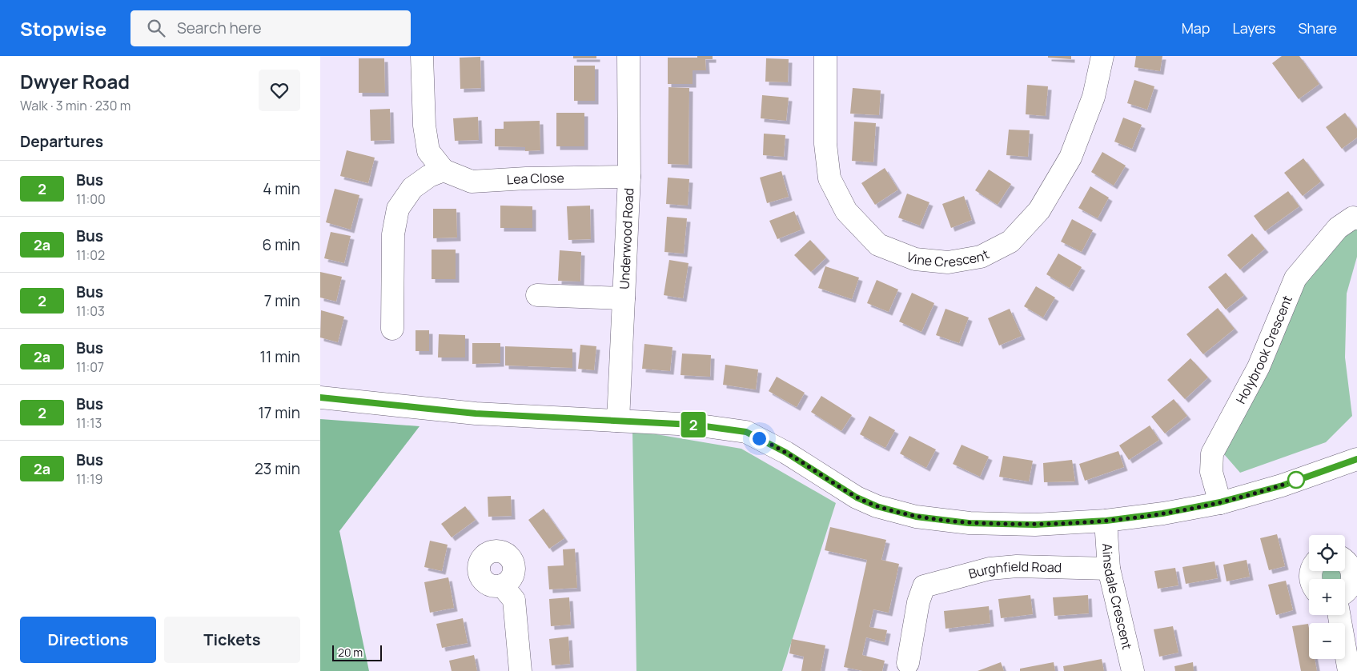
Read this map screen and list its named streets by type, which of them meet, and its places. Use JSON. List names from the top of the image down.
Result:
{
  "streets": {
    "street": [
      "Lea Close",
      "Underwood Road",
      "Vine Crescent",
      "Holybrook Crescent",
      "Burghfield Road",
      "Ainsdale Crescent"
    ]
  },
  "crossings": [
    ["Lea Close", "Underwood Road"],
    ["Burghfield Road", "Ainsdale Crescent"]
  ],
  "lines": ["bus line 2"],
  "scale_bar": "20 m",
  "page": {
    "header": "Stopwise",
    "search": "Search here",
    "nav": ["Map", "Layers", "Share"],
    "heading": [
      ["Dwyer Road", "Walk · 3 min · 230 m"],
      "Departures"
    ],
    "on_map": "2",
    "list": [
      {
        "mark": "2",
        "name": "Bus",
        "note": "11:00",
        "value": "4 min"
      },
      {
        "mark": "2a",
        "name": "Bus",
        "note": "11:02",
        "value": "6 min"
      },
      {
        "mark": "2",
        "name": "Bus",
        "note": "11:03",
        "value": "7 min"
      },
      {
        "mark": "2a",
        "name": "Bus",
        "note": "11:07",
        "value": "11 min"
      },
      {
        "mark": "2",
        "name": "Bus",
        "note": "11:13",
        "value": "17 min"
      },
      {
        "mark": "2a",
        "name": "Bus",
        "note": "11:19",
        "value": "23 min"
      }
    ],
    "map_buttons": ["+", "−"],
    "buttons": ["Directions", "Tickets"],
    "scale": "20 m"
  }
}
